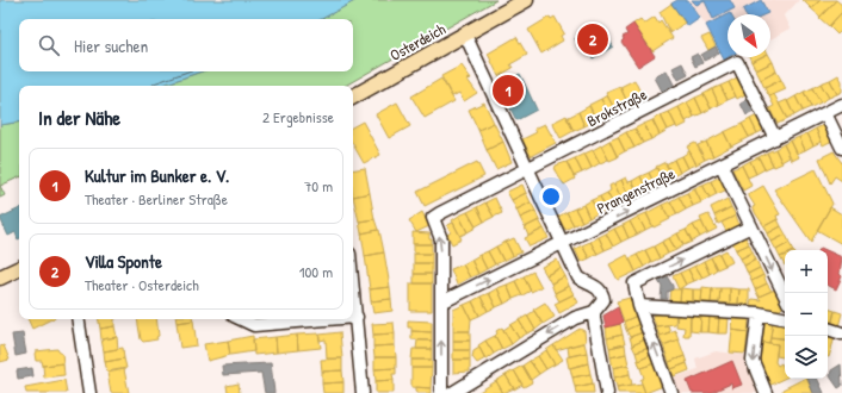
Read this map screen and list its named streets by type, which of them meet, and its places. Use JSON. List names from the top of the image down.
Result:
{
  "streets": {
    "main road": ["Osterdeich"],
    "street": ["Brokstraße", "Prangenstraße"]
  },
  "crossings": [
    ["Brokstraße", "Prangenstraße"]
  ],
  "north": "bottom right",
  "page": {
    "search": "Hier suchen",
    "pins": ["2", "1"],
    "heading": ["In der Nähe", "2 Ergebnisse"],
    "list": [
      {
        "mark": "1",
        "name": "Kultur im Bunker e. V.",
        "note": "Theater · Berliner Straße",
        "value": "70 m"
      },
      {
        "mark": "2",
        "name": "Villa Sponte",
        "note": "Theater · Osterdeich",
        "value": "100 m"
      }
    ],
    "map_buttons": ["+", "−"]
  }
}
